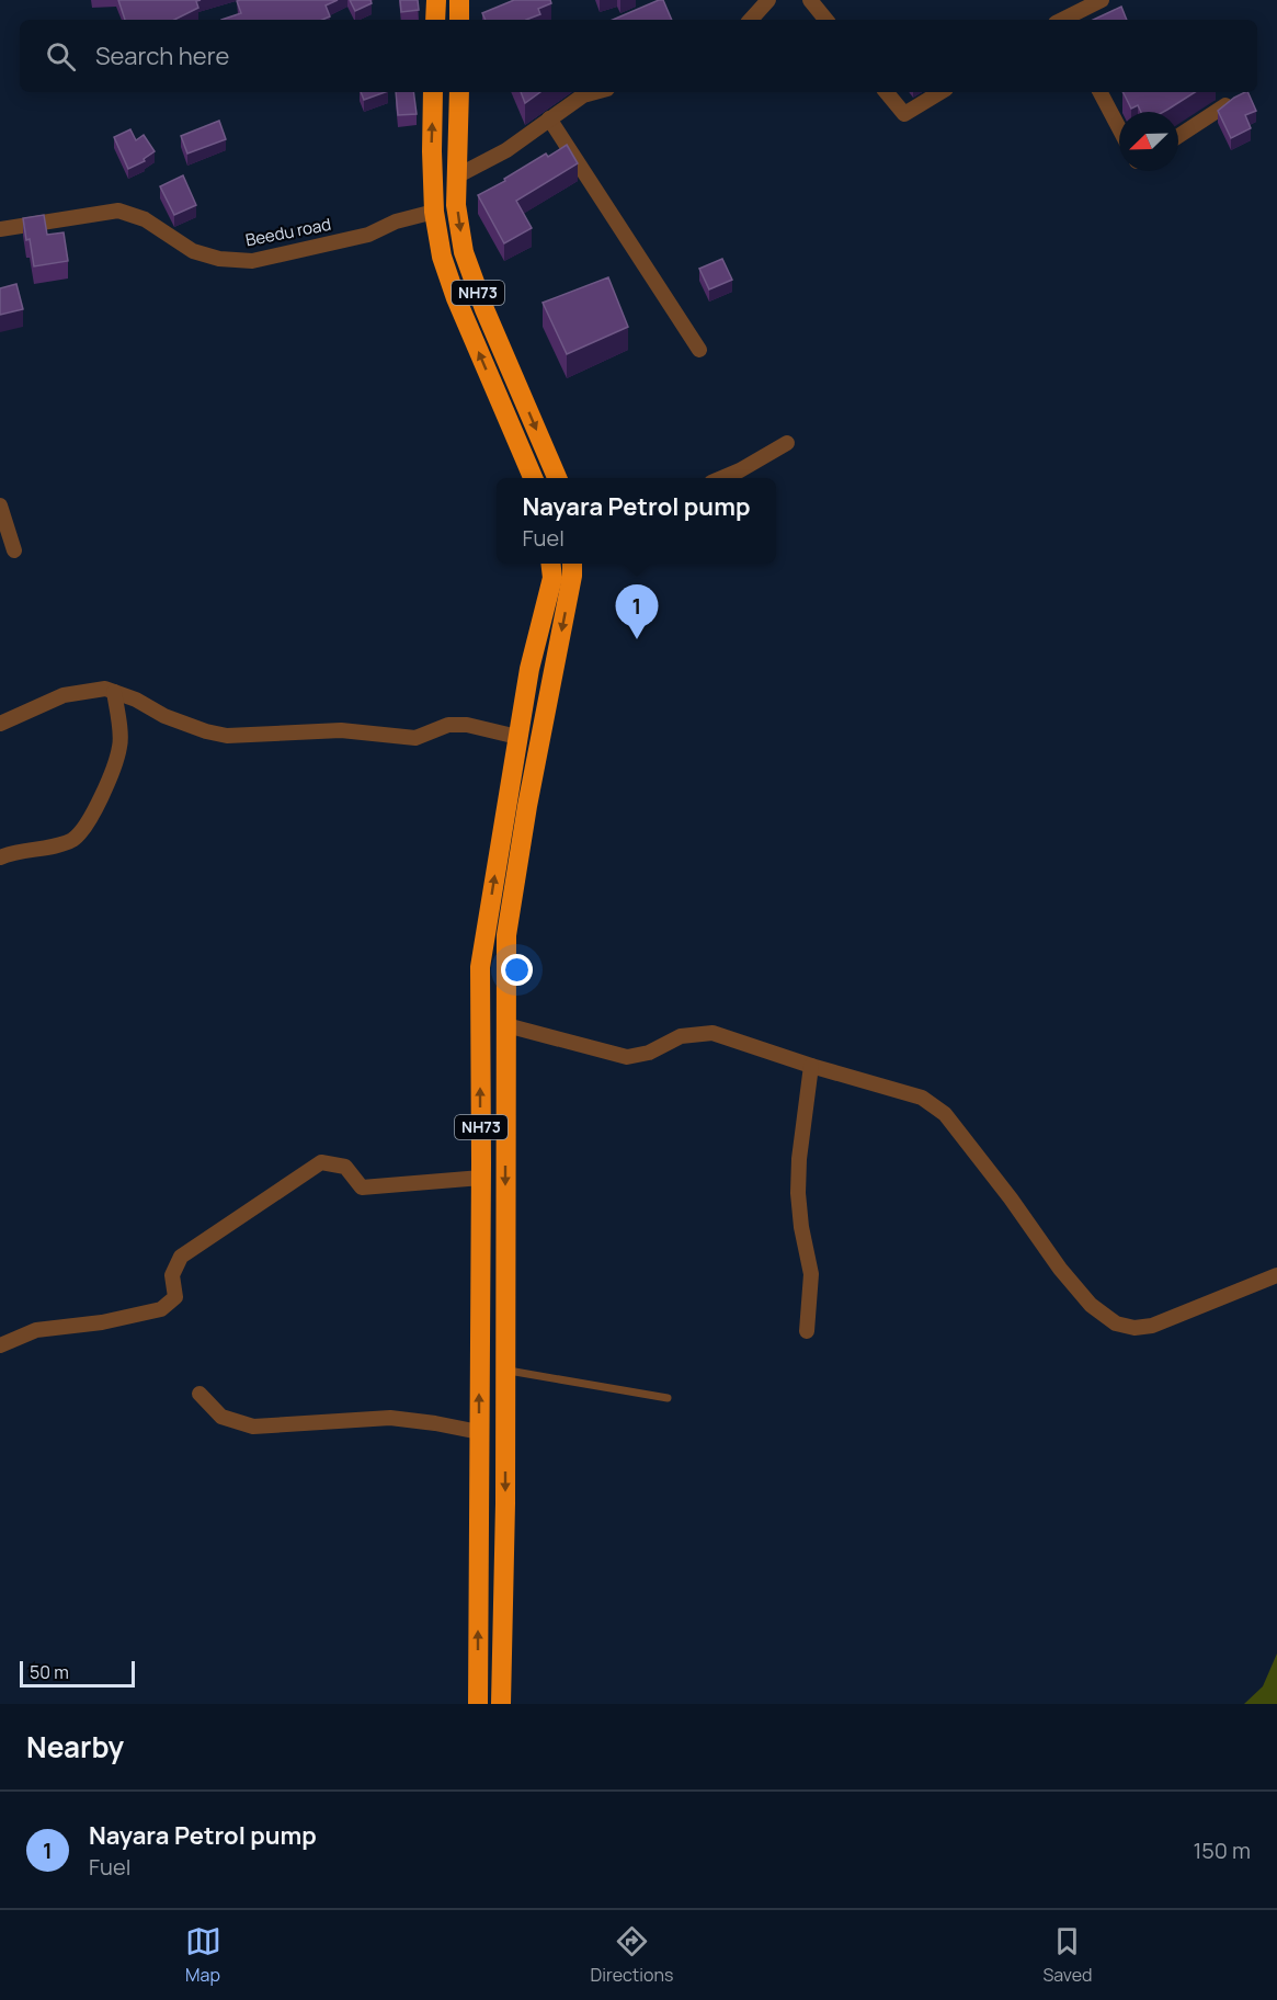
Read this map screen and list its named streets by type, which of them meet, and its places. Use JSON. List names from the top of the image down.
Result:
{
  "streets": {
    "highway": ["NH73"],
    "street": ["Beedu road"]
  },
  "crossings": [
    ["Beedu road", "NH73"]
  ],
  "scale_bar": "50 m",
  "north": "bottom left",
  "page": {
    "search": "Search here",
    "popup": ["Nayara Petrol pump", "Fuel"],
    "pins": "1",
    "scale": "50 m",
    "heading": "Nearby",
    "list": [
      {
        "mark": "1",
        "name": "Nayara Petrol pump",
        "note": "Fuel",
        "value": "150 m"
      }
    ],
    "nav": ["Map", "Directions", "Saved"]
  }
}
